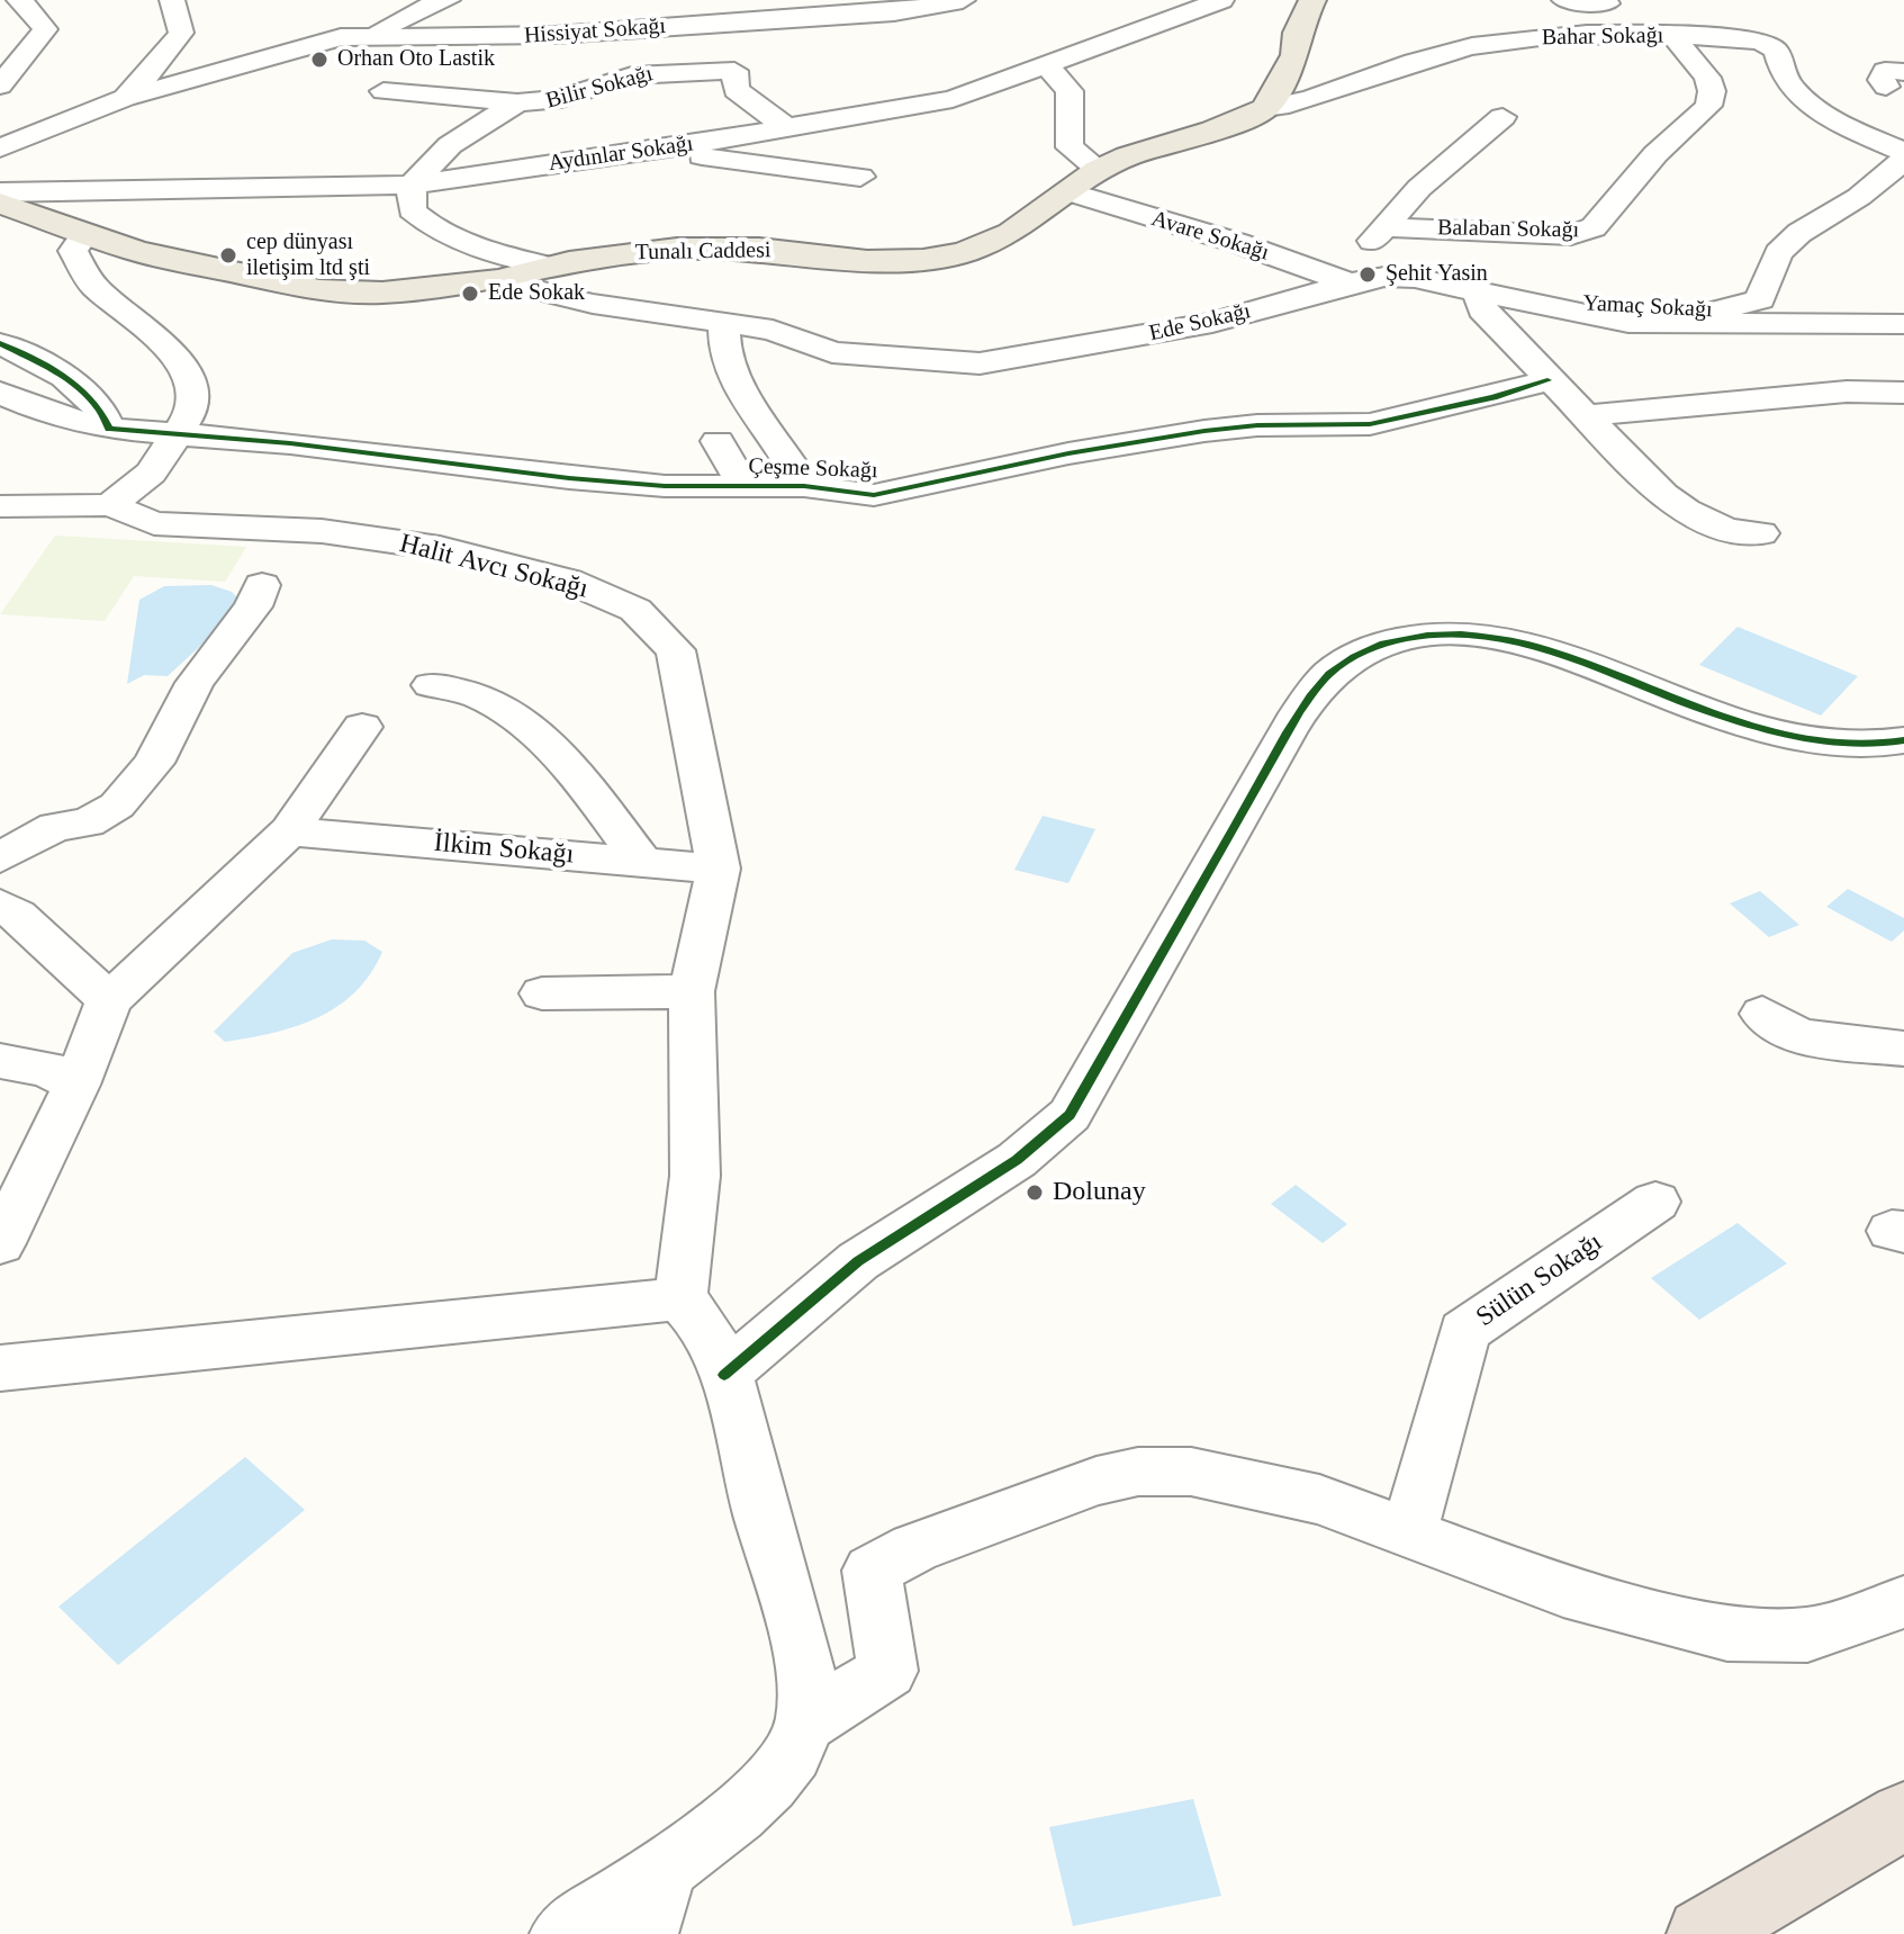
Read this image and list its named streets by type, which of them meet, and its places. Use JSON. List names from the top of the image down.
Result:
{
  "streets": {
    "main road": ["Tunalı Caddesi"],
    "street": [
      "Hissiyat Sokağı",
      "Bahar Sokağı",
      "Bilir Sokağı",
      "Aydınlar Sokağı",
      "Balaban Sokağı",
      "Avare Sokağı",
      "Yamaç Sokağı",
      "Ede Sokağı",
      "Çeşme Sokağı",
      "Halit Avcı Sokağı",
      "İlkim Sokağı",
      "Sülün Sokağı"
    ]
  },
  "crossings": [
    ["Bahar Sokağı", "Balaban Sokağı"],
    ["Bahar Sokağı", "Tunalı Caddesi"],
    ["Bilir Sokağı", "Aydınlar Sokağı"],
    ["Avare Sokağı", "Tunalı Caddesi"],
    ["Avare Sokağı", "Ede Sokağı"],
    ["Tunalı Caddesi", "Ede Sokağı"],
    ["Yamaç Sokağı", "Ede Sokağı"],
    ["Ede Sokağı", "Çeşme Sokağı"],
    ["Halit Avcı Sokağı", "İlkim Sokağı"]
  ],
  "places": [
    "Orhan Oto Lastik",
    "cep dünyası iletişim ltd şti",
    "Şehit Yasin",
    "Ede Sokak",
    "Dolunay"
  ]
}
